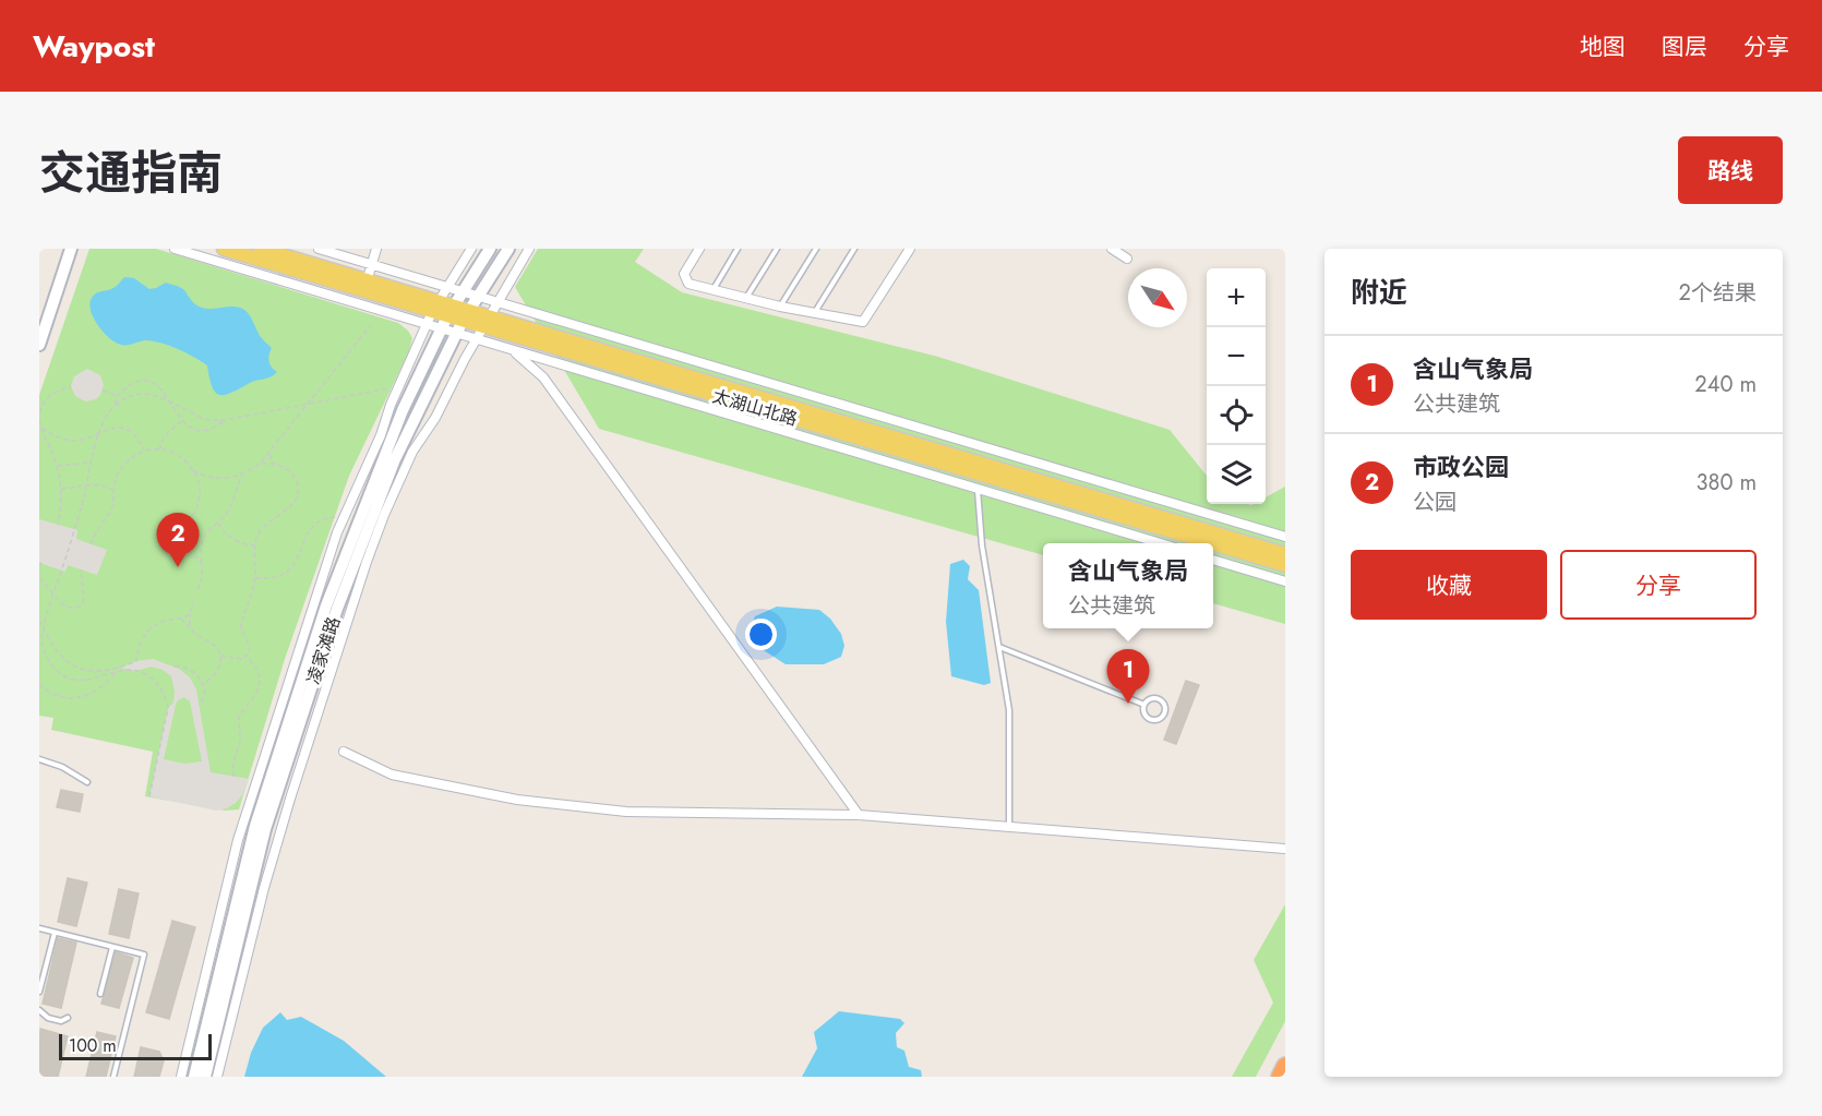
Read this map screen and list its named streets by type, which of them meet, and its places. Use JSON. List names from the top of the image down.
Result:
{
  "streets": {
    "main road": ["太湖山北路", "凌家滩路"]
  },
  "crossings": [
    ["太湖山北路", "凌家滩路"]
  ],
  "scale_bar": "100 m",
  "north": "bottom right",
  "page": {
    "header": "Waypost",
    "nav": ["地图", "图层", "分享"],
    "title": "交通指南",
    "buttons": [
      "路线",
      ["收藏", "分享"]
    ],
    "heading": ["附近", "2个结果"],
    "map_buttons": ["+", "−"],
    "list": [
      {
        "mark": "1",
        "name": "含山气象局",
        "note": "公共建筑",
        "value": "240 m"
      },
      {
        "mark": "2",
        "name": "市政公园",
        "note": "公园",
        "value": "380 m"
      }
    ],
    "pins": ["2", "1"],
    "popup": ["含山气象局", "公共建筑"],
    "scale": "100 m"
  }
}
